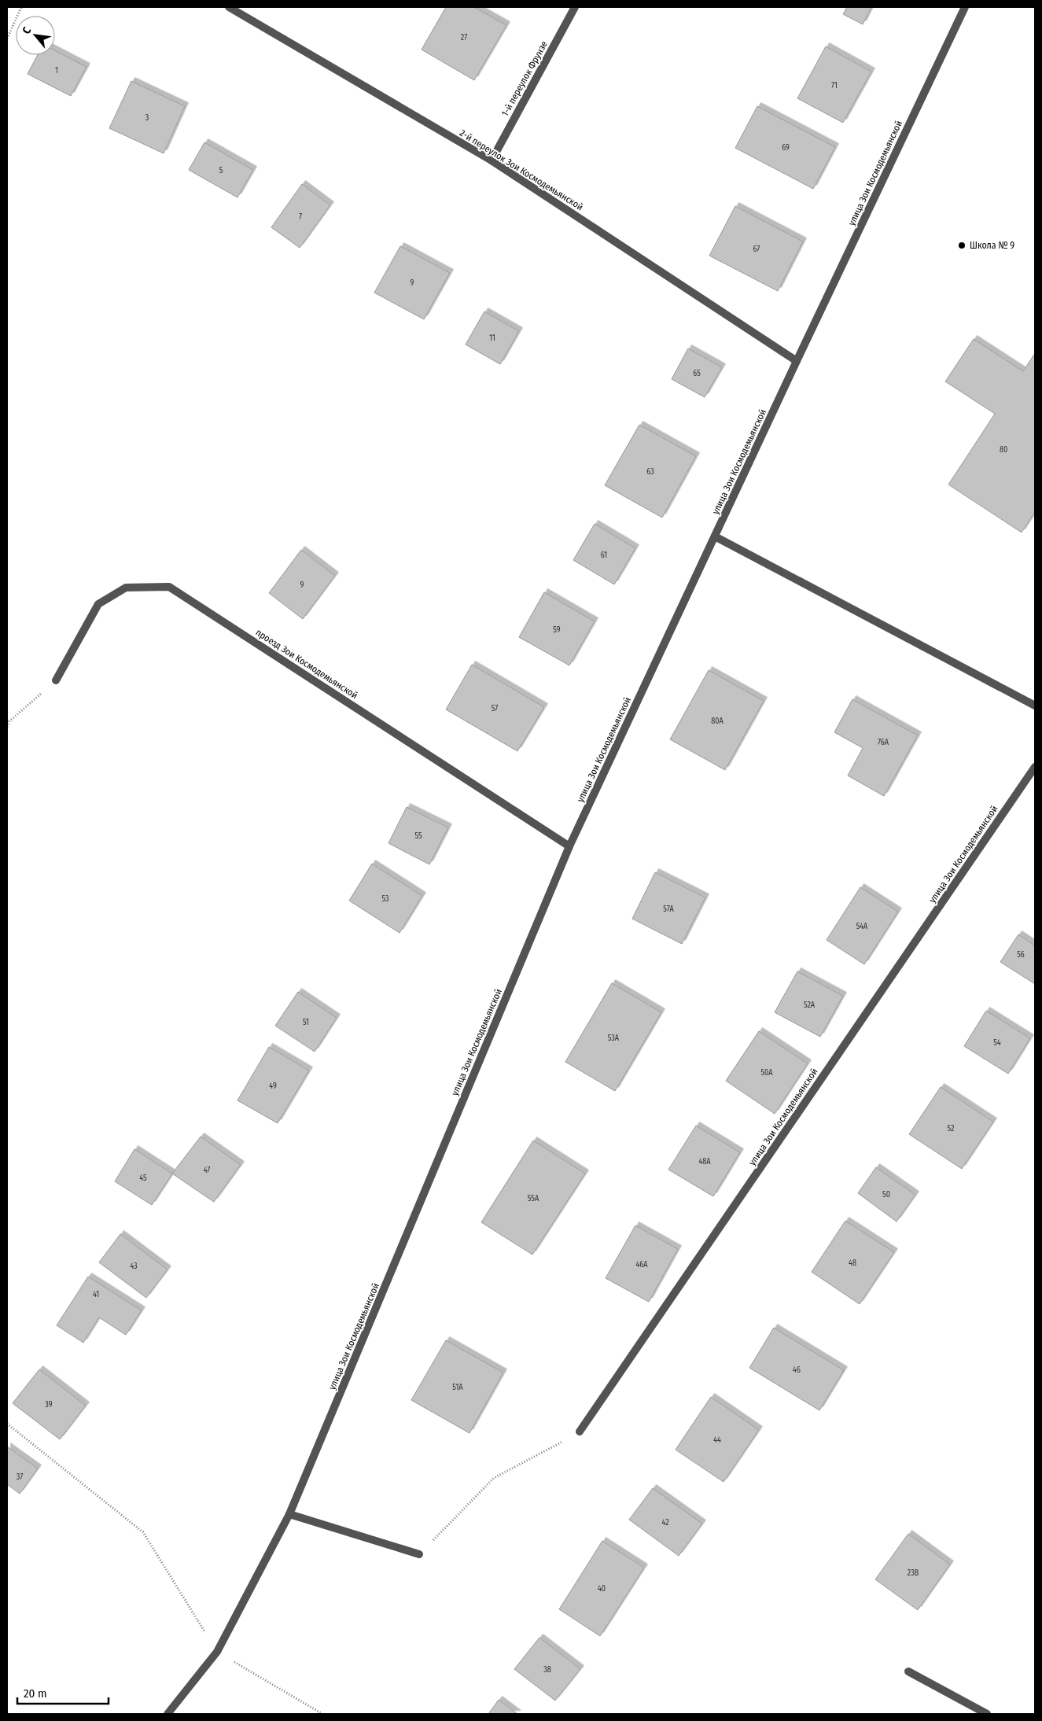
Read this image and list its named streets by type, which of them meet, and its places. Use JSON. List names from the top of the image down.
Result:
{
  "streets": {
    "street": [
      "1-й переулок Фрунзе",
      "2-й переулок Зои Космодемьянской",
      "улица Зои Космодемьянской",
      "проезд Зои Космодемьянской"
    ]
  },
  "crossings": [
    ["1-й переулок Фрунзе", "2-й переулок Зои Космодемьянской"],
    ["2-й переулок Зои Космодемьянской", "улица Зои Космодемьянской"],
    ["улица Зои Космодемьянской", "проезд Зои Космодемьянской"]
  ],
  "places": ["Школа № 9"],
  "house_numbers": [
    "27",
    "1",
    "71",
    "3",
    "69",
    "5",
    "7",
    "67",
    "9",
    "11",
    "65",
    "80",
    "63",
    "61",
    "9",
    "59",
    "57",
    "80А",
    "76А",
    "55",
    "53",
    "57А",
    "54А",
    "56",
    "52А",
    "51",
    "53А",
    "54",
    "50А",
    "49",
    "52",
    "48А",
    "47",
    "45",
    "50",
    "55А",
    "48",
    "46А",
    "43",
    "41",
    "46",
    "51А",
    "39",
    "44",
    "37",
    "42",
    "23В",
    "40",
    "38"
  ],
  "scale_bar": "20 m",
  "north": "top left"
}
